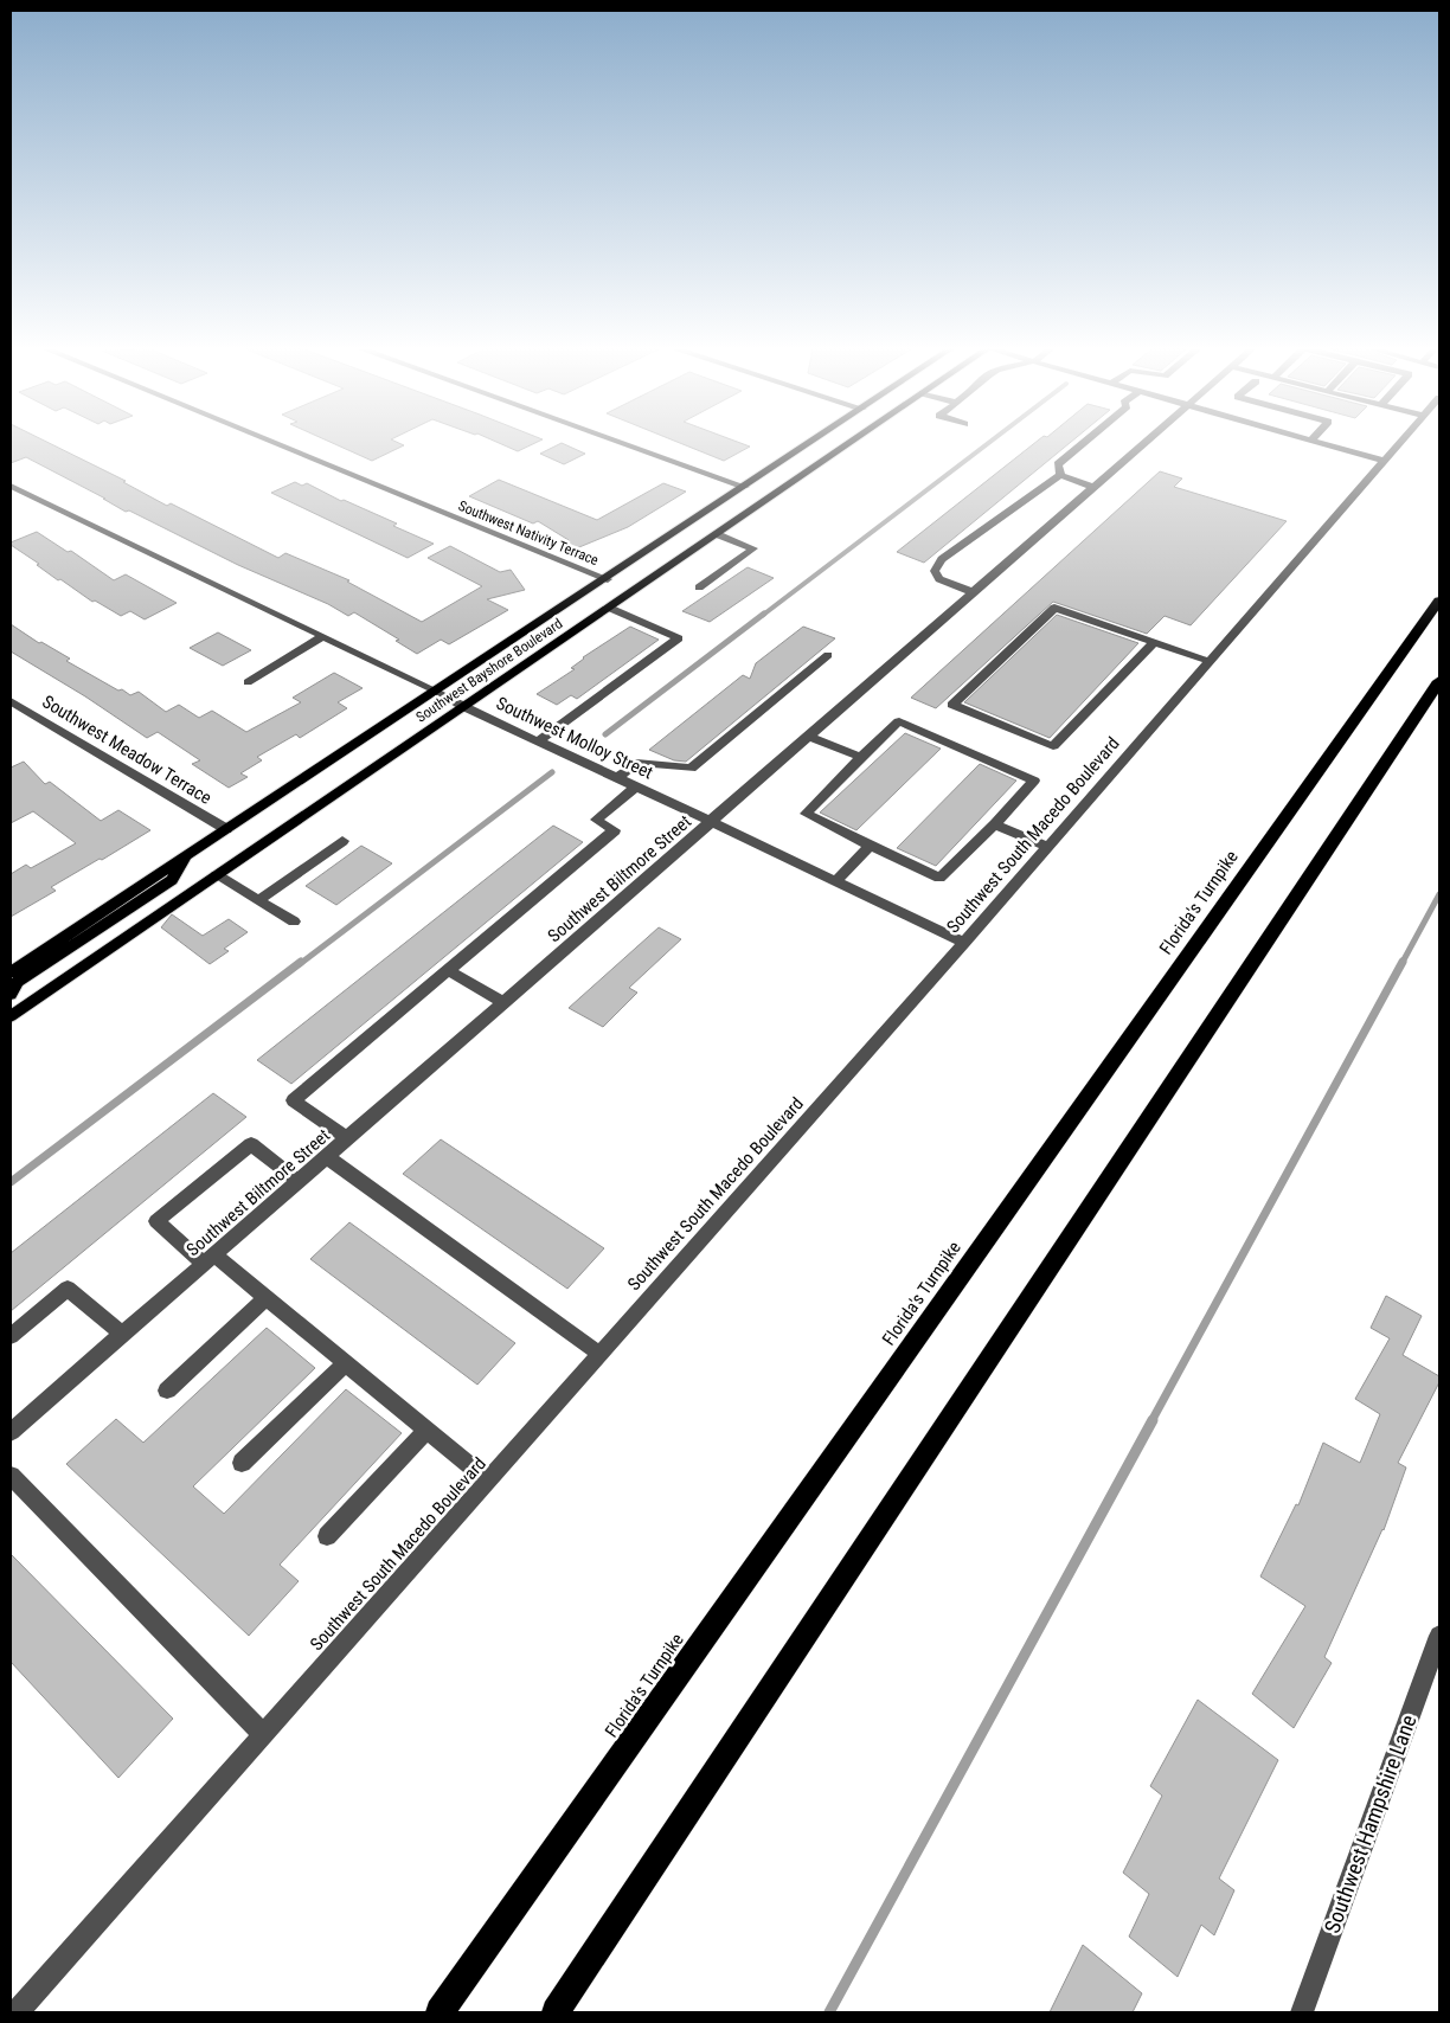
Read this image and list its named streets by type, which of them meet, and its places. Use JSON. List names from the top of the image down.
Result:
{
  "streets": {
    "highway": ["Florida's Turnpike"],
    "main road": ["Southwest Bayshore Boulevard"],
    "street": [
      "Southwest Nativity Terrace",
      "Southwest Molloy Street",
      "Southwest Meadow Terrace",
      "Southwest South Macedo Boulevard",
      "Southwest Biltmore Street",
      "Southwest Hampshire Lane"
    ]
  },
  "crossings": [
    ["Southwest Nativity Terrace", "Southwest Bayshore Boulevard"],
    ["Southwest Bayshore Boulevard", "Southwest Molloy Street"],
    ["Southwest Bayshore Boulevard", "Southwest Meadow Terrace"],
    ["Southwest Molloy Street", "Southwest South Macedo Boulevard"],
    ["Southwest Molloy Street", "Southwest Biltmore Street"]
  ]
}
